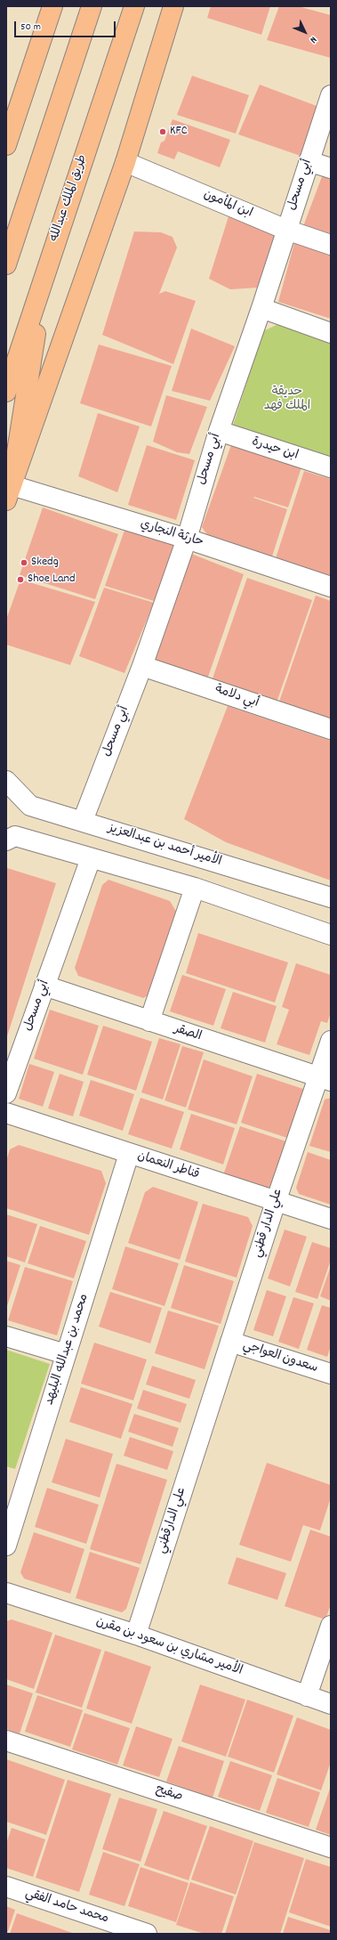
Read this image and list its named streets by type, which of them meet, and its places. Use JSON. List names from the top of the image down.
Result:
{
  "streets": {
    "main road": ["طريق الملك عبدالله"],
    "street": [
      "أبي مسحل",
      "ابن المأمون",
      "ابن حيدرة",
      "حارثة النجاري",
      "أبي دلامة",
      "الأمير أحمد بن عبدالعزيز",
      "الصقر",
      "قناطر النعمان",
      "علي الدار قطني",
      "محمد بن عبدالله البليهد",
      "سعدون العواجي",
      "علي الدارقطني",
      "الأمير مشاري بن سعود بن مقرن",
      "صفيح",
      "محمد حامد الفقي"
    ]
  },
  "crossings": [
    ["أبي مسحل", "ابن المأمون"],
    ["أبي مسحل", "ابن حيدرة"],
    ["أبي مسحل", "حارثة النجاري"],
    ["أبي مسحل", "أبي دلامة"],
    ["أبي مسحل", "الأمير أحمد بن عبدالعزيز"],
    ["أبي مسحل", "الصقر"],
    ["الصقر", "علي الدار قطني"],
    ["قناطر النعمان", "علي الدار قطني"],
    ["قناطر النعمان", "محمد بن عبدالله البليهد"],
    ["علي الدار قطني", "سعدون العواجي"],
    ["علي الدار قطني", "علي الدارقطني"],
    ["علي الدارقطني", "الأمير مشاري بن سعود بن مقرن"]
  ],
  "parks": ["حديقة الملك فهد"],
  "places": ["KFC", "Skedg", "Shoe Land"],
  "scale_bar": "50 m",
  "north": "bottom right"
}
